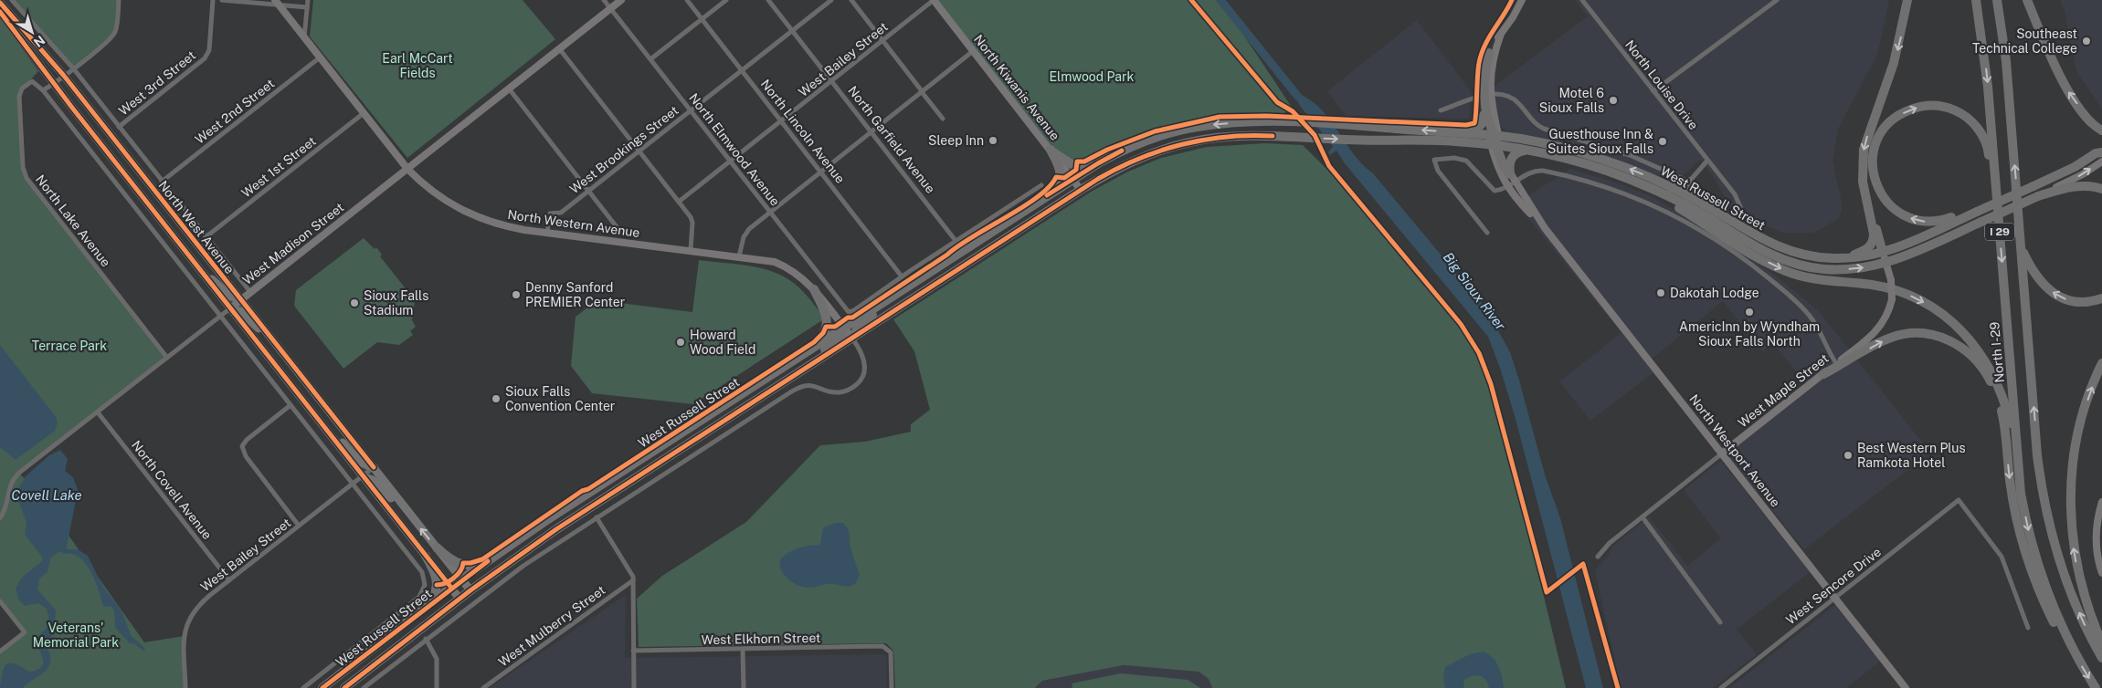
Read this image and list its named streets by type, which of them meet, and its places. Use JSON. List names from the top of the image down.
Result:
{
  "streets": {
    "highway": ["West Russell Street", "I 29", "North I-29"],
    "main road": [
      "North Kiwanis Avenue",
      "North Western Avenue",
      "North West Avenue",
      "West Madison Street",
      "West Maple Street",
      "North Westport Avenue"
    ],
    "street": [
      "West Bailey Street",
      "West 3rd Street",
      "North Louise Drive",
      "West 2nd Street",
      "North Lincoln Avenue",
      "North Garfield Avenue",
      "West Brookings Street",
      "North Elmwood Avenue",
      "West 1st Street",
      "North Lake Avenue",
      "North Covell Avenue",
      "West Sencore Drive",
      "West Mulberry Street",
      "West Elkhorn Street"
    ]
  },
  "crossings": [
    ["West Bailey Street", "North Kiwanis Avenue"],
    ["West Bailey Street", "North Lincoln Avenue"],
    ["West Bailey Street", "North Garfield Avenue"],
    ["West Bailey Street", "North Elmwood Avenue"],
    ["West Bailey Street", "West Russell Street"],
    ["West Bailey Street", "North West Avenue"],
    ["West Bailey Street", "North Covell Avenue"],
    ["West 3rd Street", "North West Avenue"],
    ["North Kiwanis Avenue", "West Russell Street"],
    ["West 2nd Street", "North Western Avenue"],
    ["West 2nd Street", "North West Avenue"],
    ["North Lincoln Avenue", "West Brookings Street"],
    ["North Lincoln Avenue", "North Elmwood Avenue"],
    ["North Garfield Avenue", "West Brookings Street"],
    ["North Garfield Avenue", "West Russell Street"],
    ["West Brookings Street", "North Elmwood Avenue"],
    ["West Brookings Street", "North Western Avenue"],
    ["North Elmwood Avenue", "West Madison Street"],
    ["West 1st Street", "North Western Avenue"],
    ["West 1st Street", "North West Avenue"],
    ["West Russell Street", "North Western Avenue"],
    ["West Russell Street", "North West Avenue"],
    ["West Russell Street", "West Maple Street"],
    ["West Russell Street", "North Westport Avenue"],
    ["North Lake Avenue", "West Madison Street"],
    ["North Western Avenue", "West Madison Street"],
    ["North West Avenue", "West Madison Street"],
    ["West Madison Street", "North Covell Avenue"],
    ["West Maple Street", "North Westport Avenue"],
    ["North Westport Avenue", "West Sencore Drive"]
  ],
  "water": ["Big Sioux River", "Covell Lake"],
  "parks": [
    "Earl McCart Fields",
    "Elmwood Park",
    "Terrace Park",
    "Veterans' Memorial Park"
  ],
  "places": [
    "Southeast Technical College",
    "Motel 6 Sioux Falls",
    "Sleep Inn",
    "Guesthouse Inn & Suites Sioux Falls",
    "Dakotah Lodge",
    "Denny Sanford PREMIER Center",
    "Sioux Falls Stadium",
    "AmericInn by Wyndham Sioux Falls North",
    "Howard Wood Field",
    "Sioux Falls Convention Center",
    "Best Western Plus Ramkota Hotel"
  ],
  "north": "bottom right"
}
